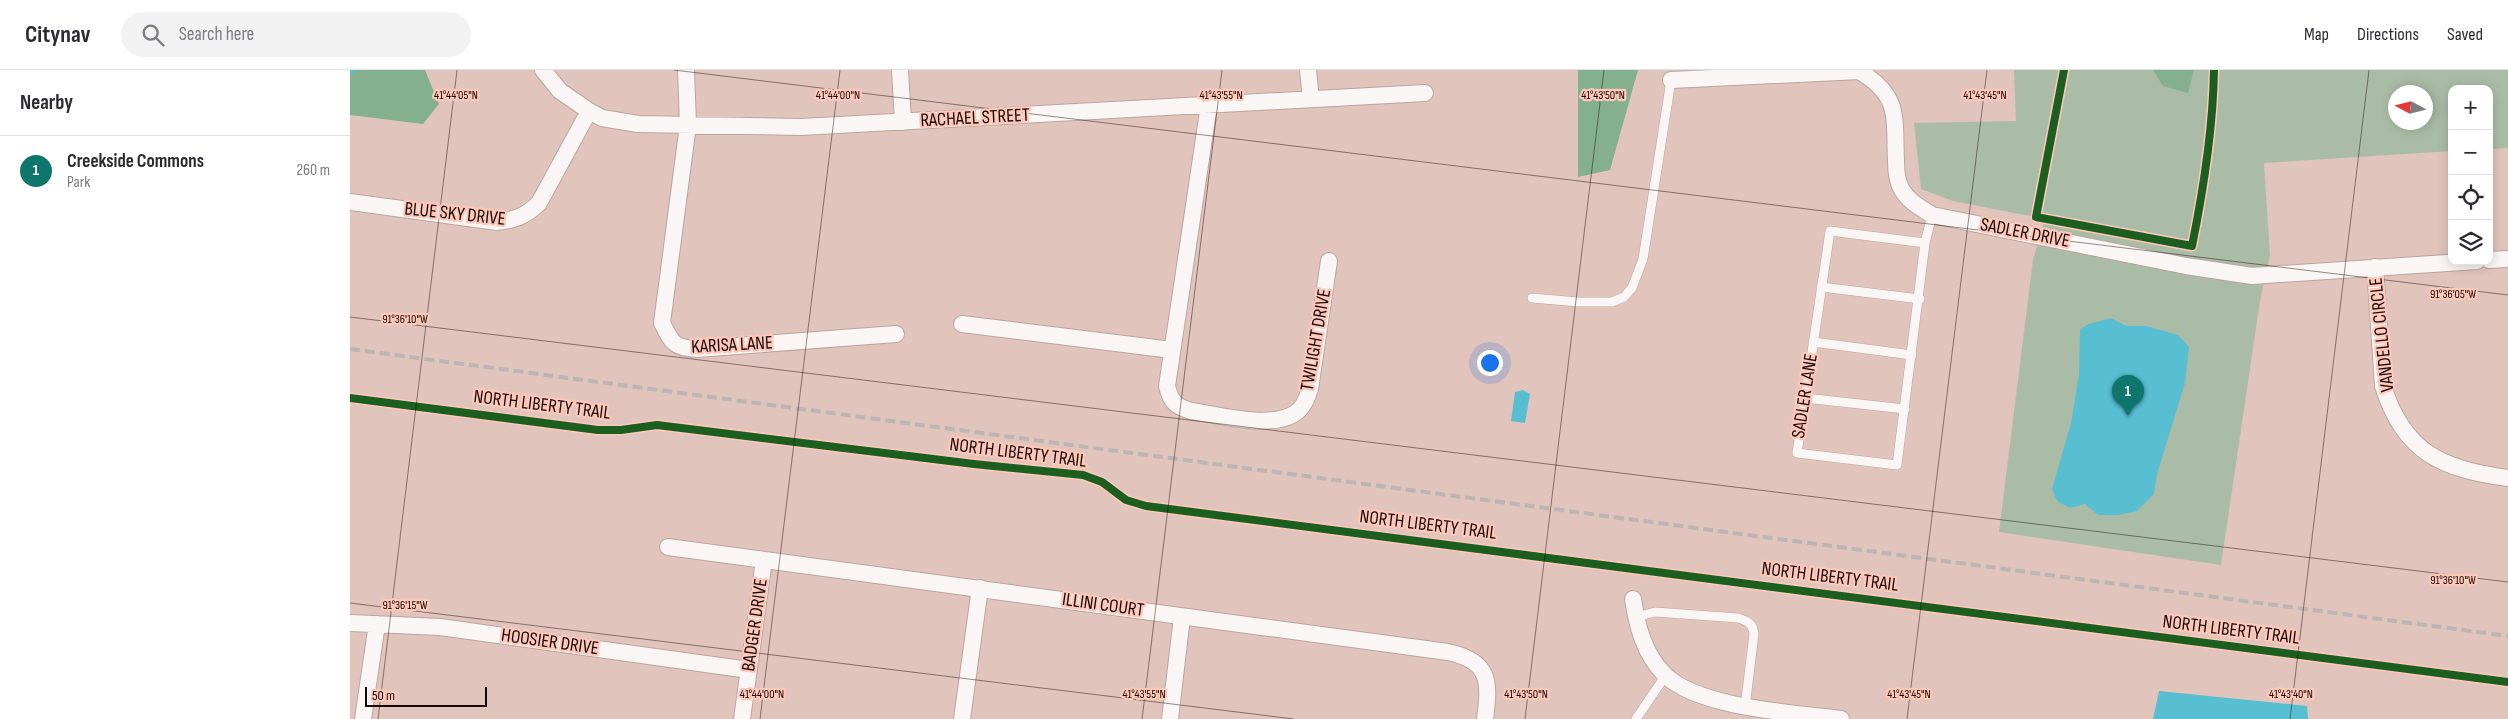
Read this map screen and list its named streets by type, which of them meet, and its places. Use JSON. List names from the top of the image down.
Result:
{
  "streets": {
    "street": [
      "RACHAEL STREET",
      "BLUE SKY DRIVE",
      "SADLER DRIVE",
      "VANDELLO CIRCLE",
      "TWILIGHT DRIVE",
      "KARISA LANE",
      "ILLINI COURT",
      "BADGER DRIVE",
      "HOOSIER DRIVE"
    ],
    "lane": ["SADLER LANE"],
    "cycle path": ["NORTH LIBERTY TRAIL"]
  },
  "crossings": [
    ["RACHAEL STREET", "BLUE SKY DRIVE"],
    ["RACHAEL STREET", "TWILIGHT DRIVE"],
    ["RACHAEL STREET", "KARISA LANE"],
    ["SADLER DRIVE", "VANDELLO CIRCLE"],
    ["SADLER DRIVE", "SADLER LANE"],
    ["ILLINI COURT", "BADGER DRIVE"],
    ["BADGER DRIVE", "HOOSIER DRIVE"]
  ],
  "scale_bar": "50 m",
  "north": "left",
  "page": {
    "header": "Citynav",
    "search": "Search here",
    "nav": ["Map", "Directions", "Saved"],
    "heading": "Nearby",
    "map_buttons": ["+", "−"],
    "list": [
      {
        "mark": "1",
        "name": "Creekside Commons",
        "note": "Park",
        "value": "260 m"
      }
    ],
    "pins": "1",
    "scale": "50 m"
  },
  "coordinates": [
    "41°44'05\"N",
    "41°44'00\"N",
    "41°43'55\"N",
    "41°43'50\"N",
    "41°43'45\"N",
    "91°36'05\"W",
    "91°36'10\"W",
    "91°36'15\"W",
    "41°43'40\"N"
  ]
}
